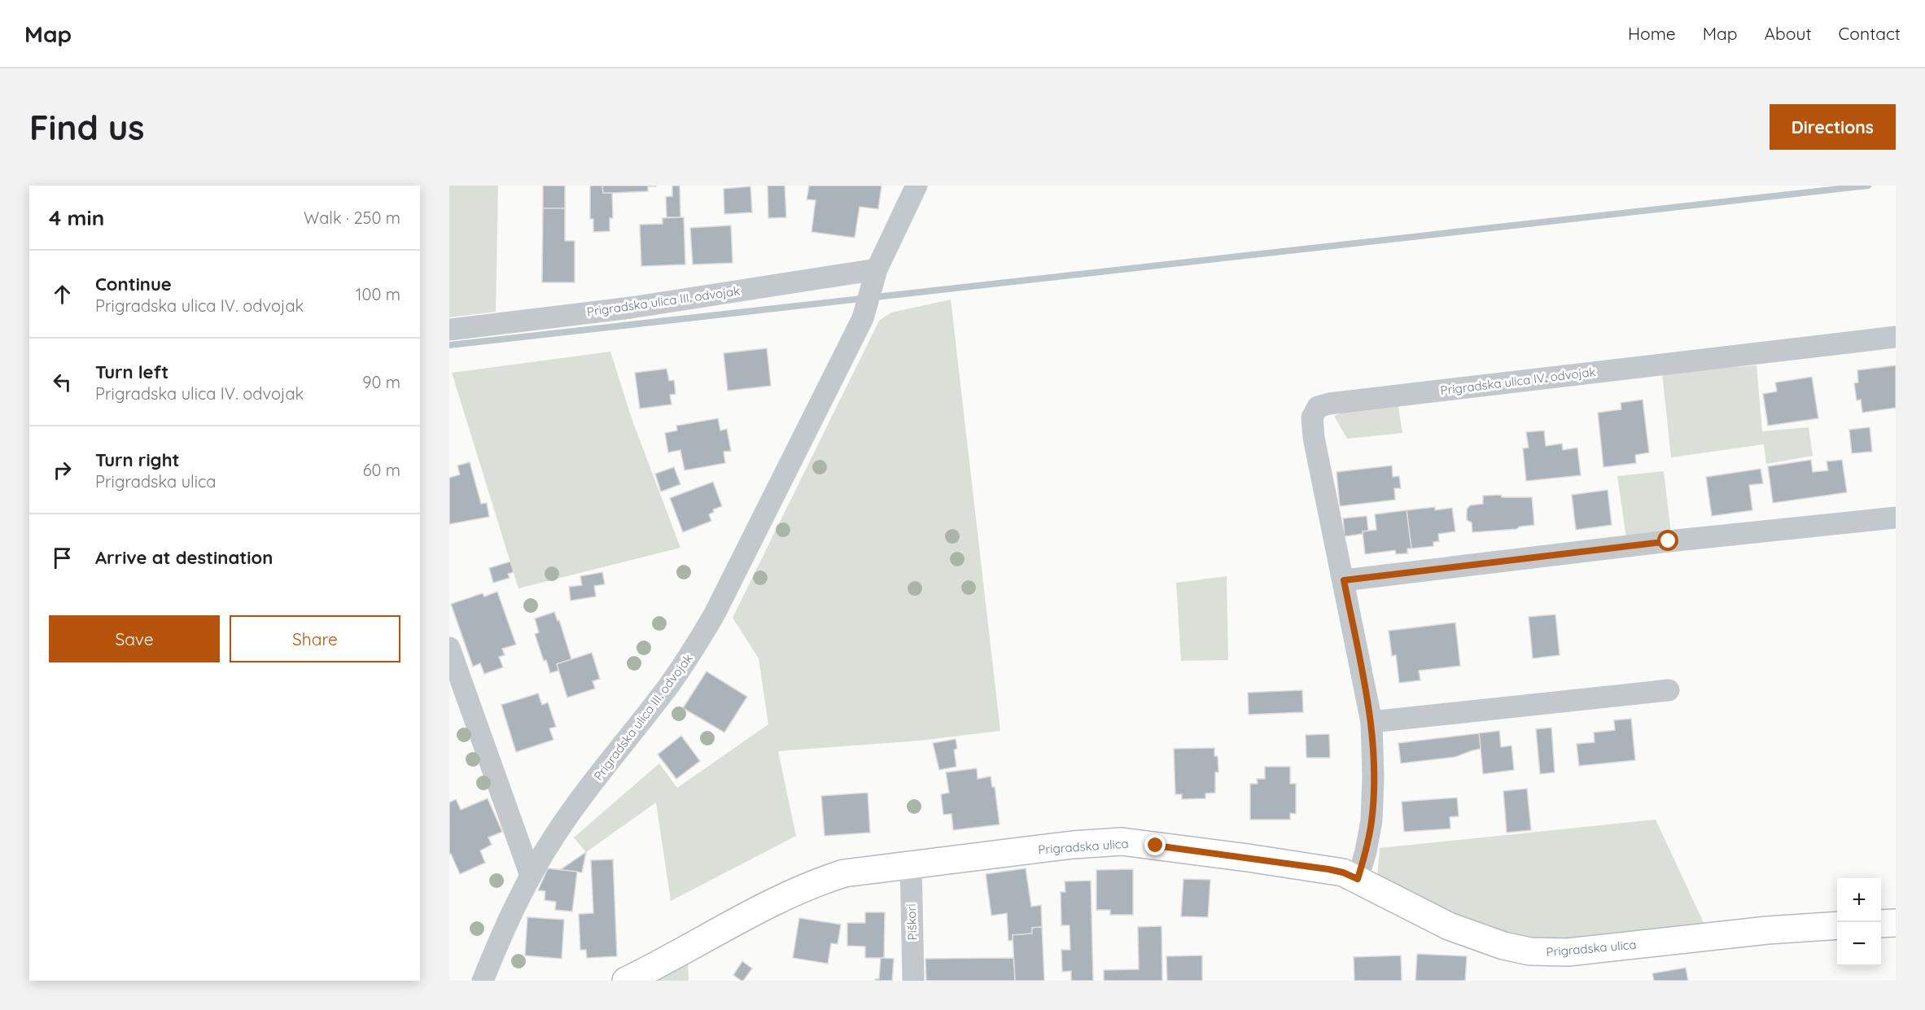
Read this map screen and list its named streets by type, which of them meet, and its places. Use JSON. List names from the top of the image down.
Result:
{
  "streets": {
    "main road": ["Prigradska ulica"],
    "street": ["Prigradska ulica III. odvojak", "Prigradska ulica IV. odvojak", "Piškori"]
  },
  "crossings": [
    ["Prigradska ulica IV. odvojak", "Prigradska ulica"],
    ["Prigradska ulica", "Piškori"]
  ],
  "page": {
    "header": "Map",
    "nav": [
      "Home",
      "Map",
      "About",
      "Contact"
    ],
    "buttons": [
      "Directions",
      ["Save", "Share"]
    ],
    "title": "Find us",
    "heading": ["4 min", "Walk · 250 m"],
    "list": [
      ["Continue", "Prigradska ulica IV. odvojak", "100 m"],
      ["Turn left", "Prigradska ulica IV. odvojak", "90 m"],
      ["Turn right", "Prigradska ulica", "60 m"],
      "Arrive at destination"
    ],
    "map_buttons": ["+", "−"]
  }
}
